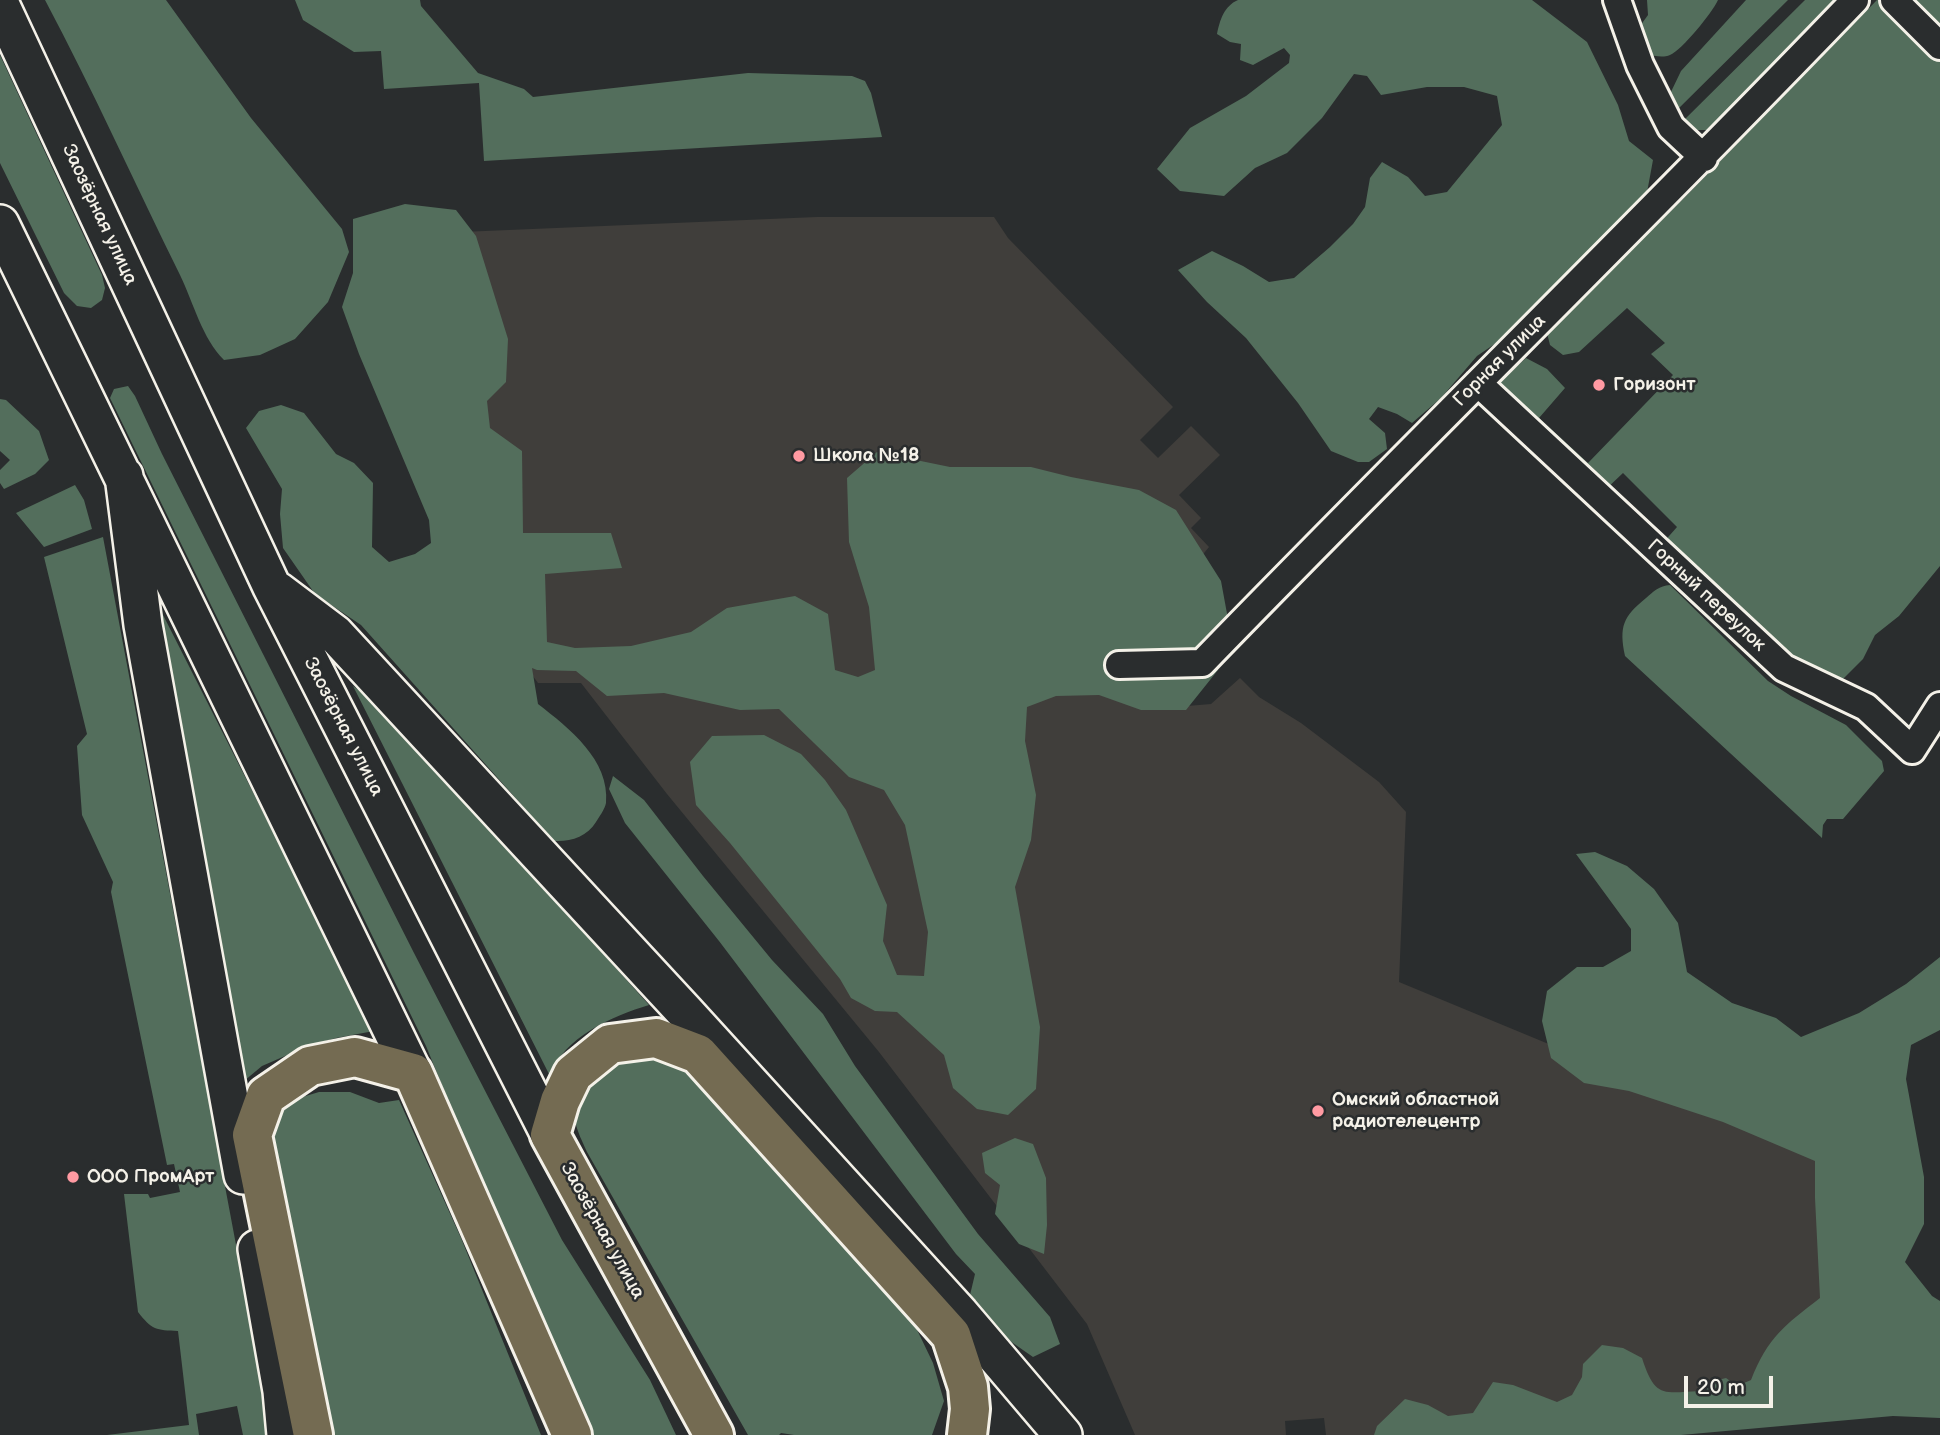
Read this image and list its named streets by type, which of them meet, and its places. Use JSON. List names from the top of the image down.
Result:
{
  "streets": {
    "main road": ["Заозёрная улица"],
    "street": ["Горная улица", "Горный переулок"]
  },
  "crossings": [
    ["Горная улица", "Горный переулок"]
  ],
  "places": [
    "Горизонт",
    "Школа №18",
    "Омский областной радиотелецентр",
    "ООО ПромАрт"
  ],
  "scale_bar": "20 m"
}
